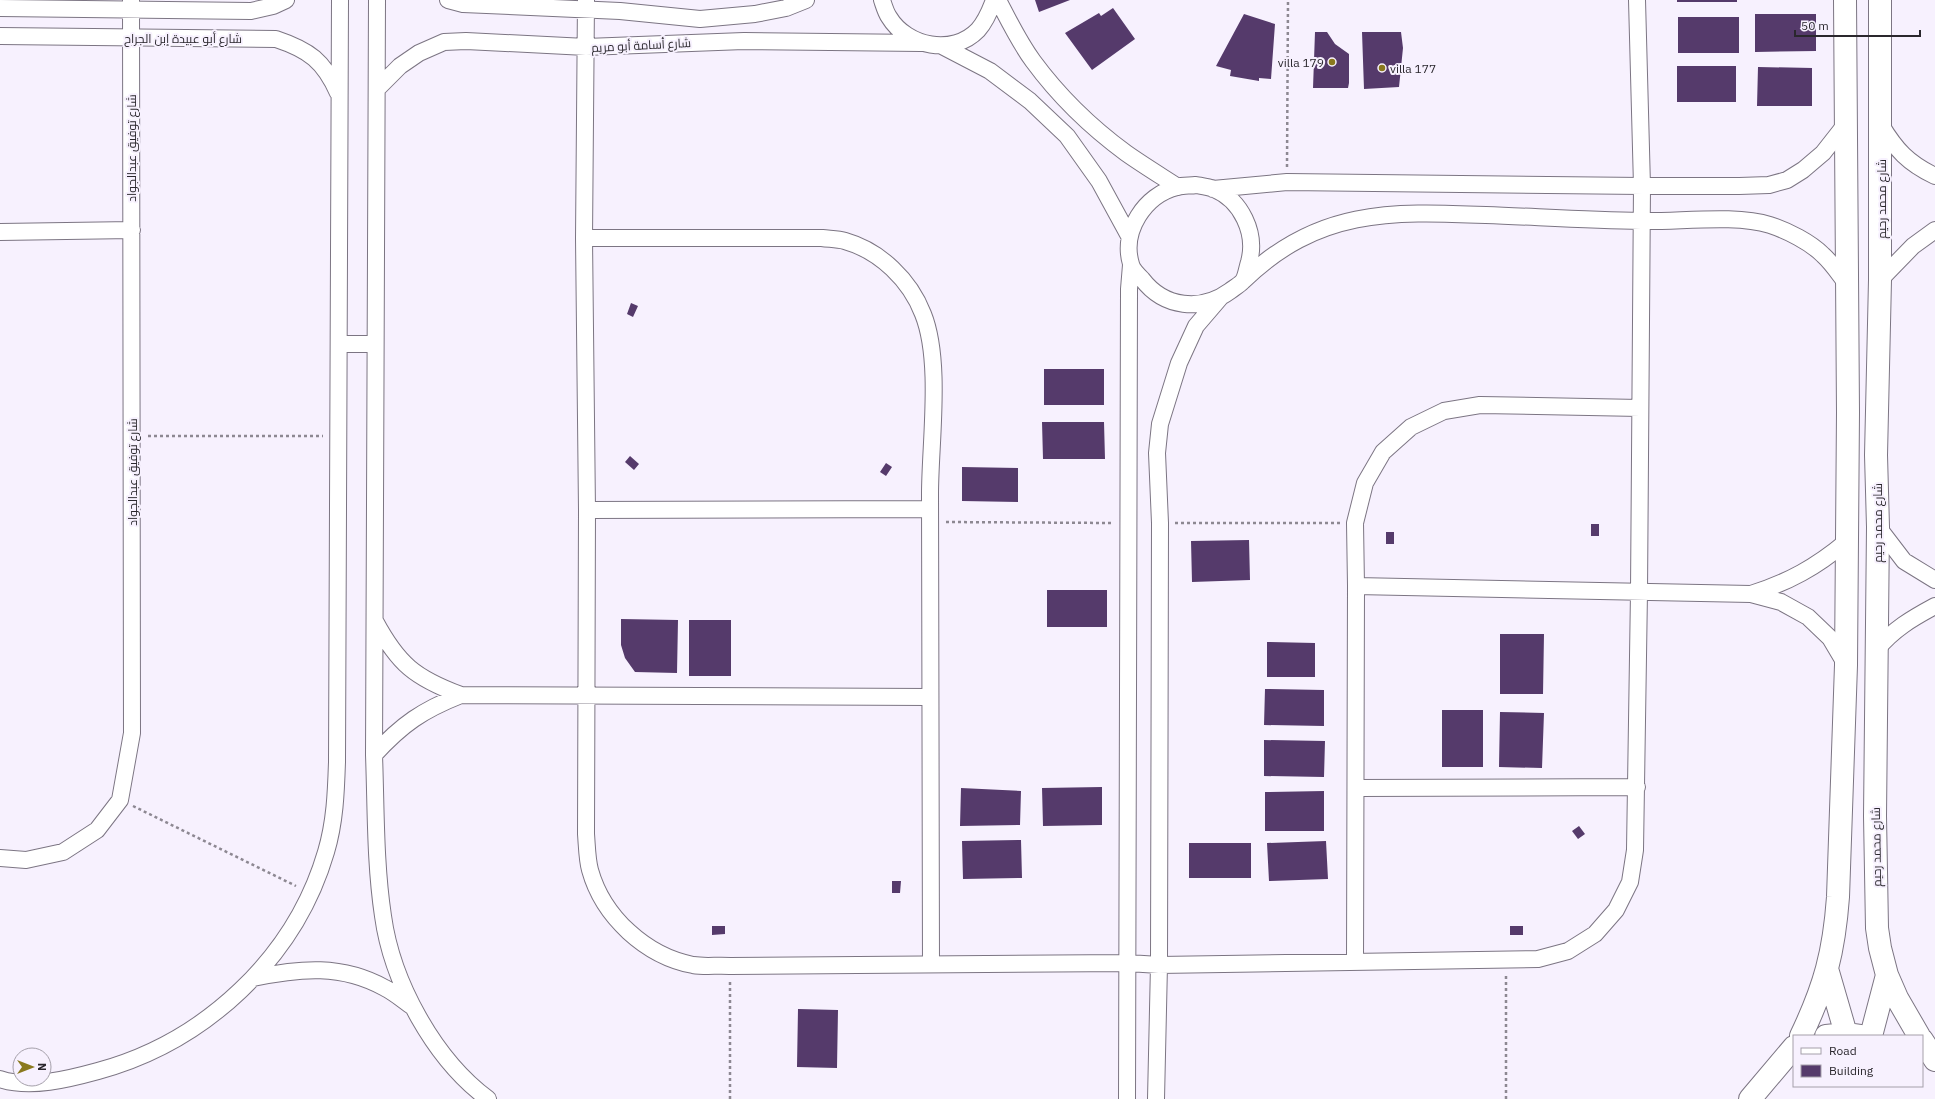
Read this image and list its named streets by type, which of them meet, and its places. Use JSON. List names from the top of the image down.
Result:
{
  "streets": {
    "street": [
      "شارع أبو عبيدة إبن الجراح",
      "شارع أسامة أبو مريم",
      "شارع توفيق عبدالجواد",
      "شارع محمد رحيم"
    ]
  },
  "crossings": [
    ["شارع أبو عبيدة إبن الجراح", "شارع توفيق عبدالجواد"]
  ],
  "places": ["villa 179", "villa 177"],
  "legend": ["Road", "Building"],
  "scale_bar": "50 m",
  "north": "right"
}
